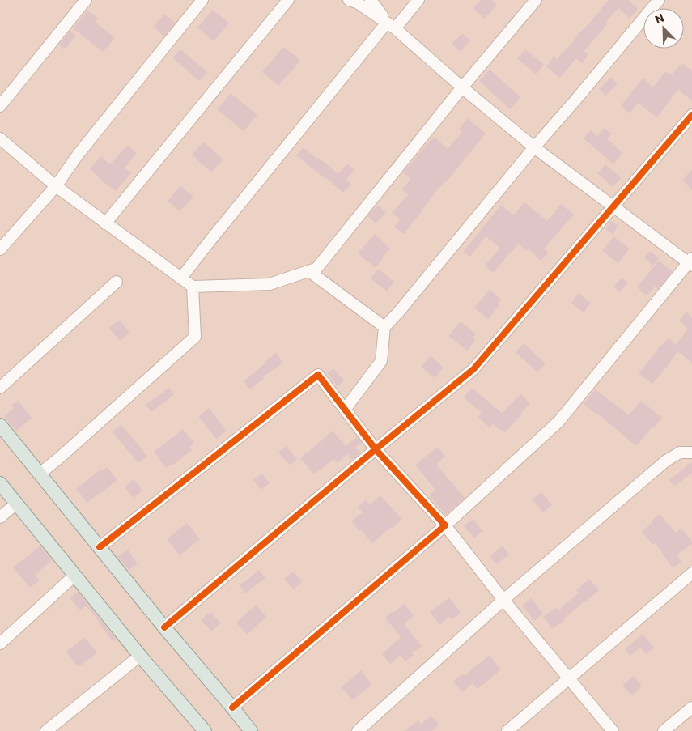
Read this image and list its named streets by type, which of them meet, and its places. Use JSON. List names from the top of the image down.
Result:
{
  "north": "top left"
}
